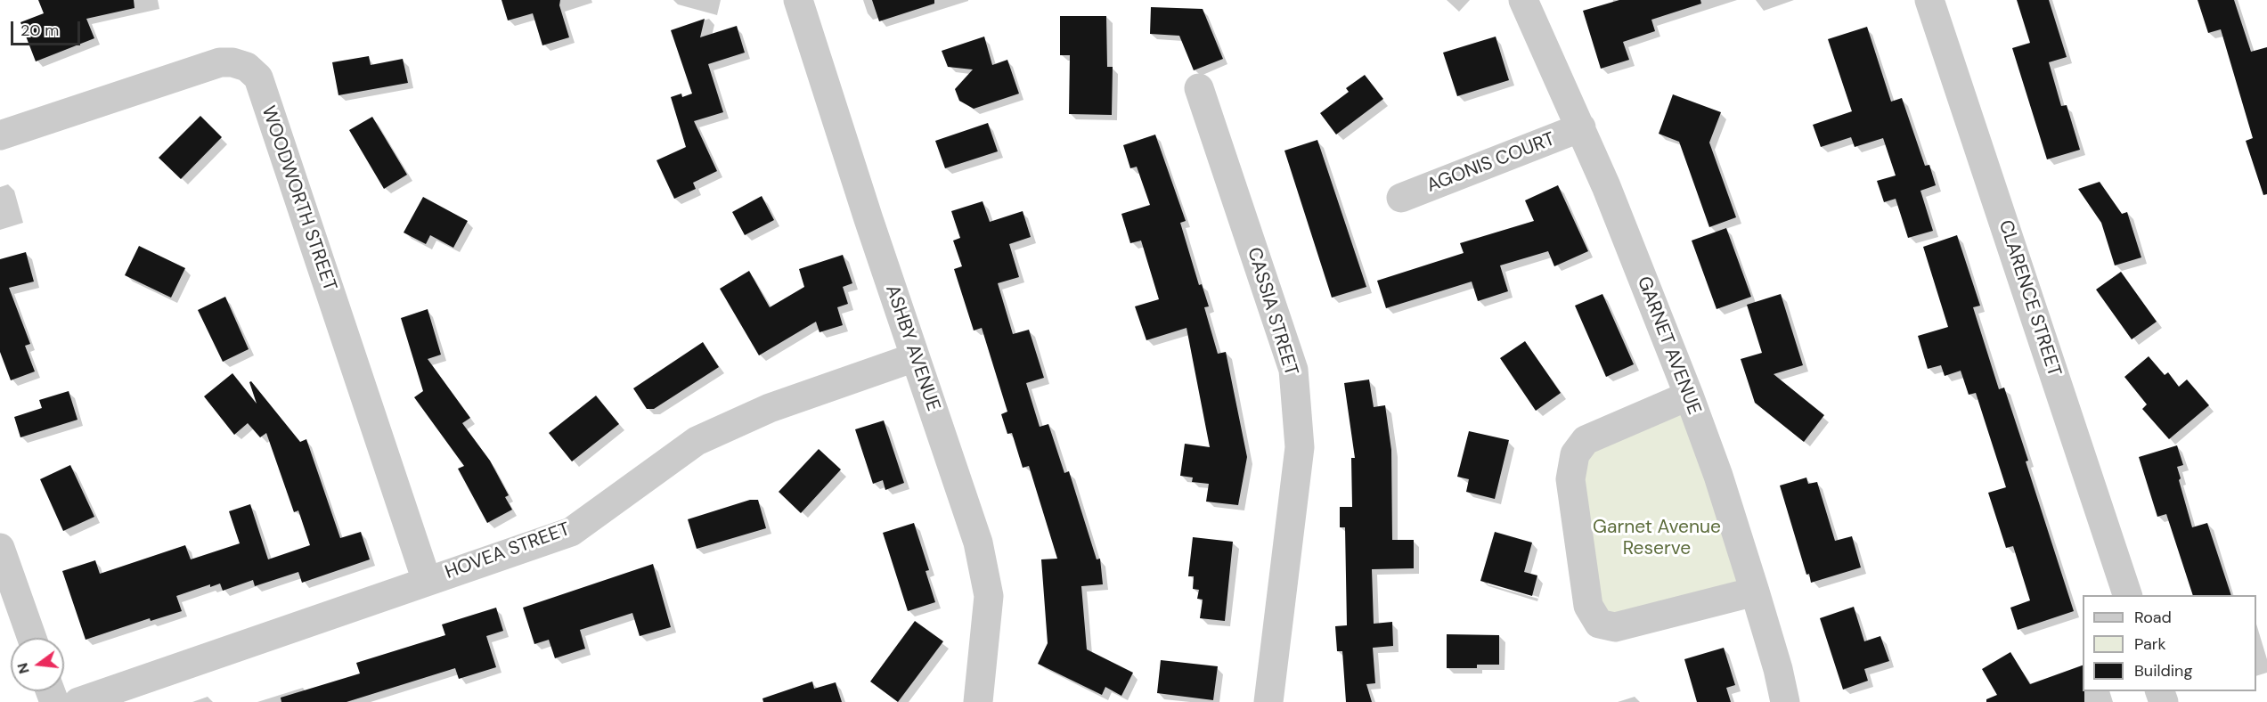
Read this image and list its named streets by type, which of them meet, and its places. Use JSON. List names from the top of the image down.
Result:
{
  "streets": {
    "street": [
      "AGONIS COURT",
      "WOODWORTH STREET",
      "CLARENCE STREET",
      "CASSIA STREET",
      "GARNET AVENUE",
      "ASHBY AVENUE",
      "HOVEA STREET"
    ]
  },
  "crossings": [
    ["AGONIS COURT", "GARNET AVENUE"],
    ["WOODWORTH STREET", "HOVEA STREET"],
    ["ASHBY AVENUE", "HOVEA STREET"]
  ],
  "parks": ["Garnet Avenue Reserve"],
  "legend": ["Road", "Park", "Building"],
  "scale_bar": "20 m",
  "north": "left"
}
